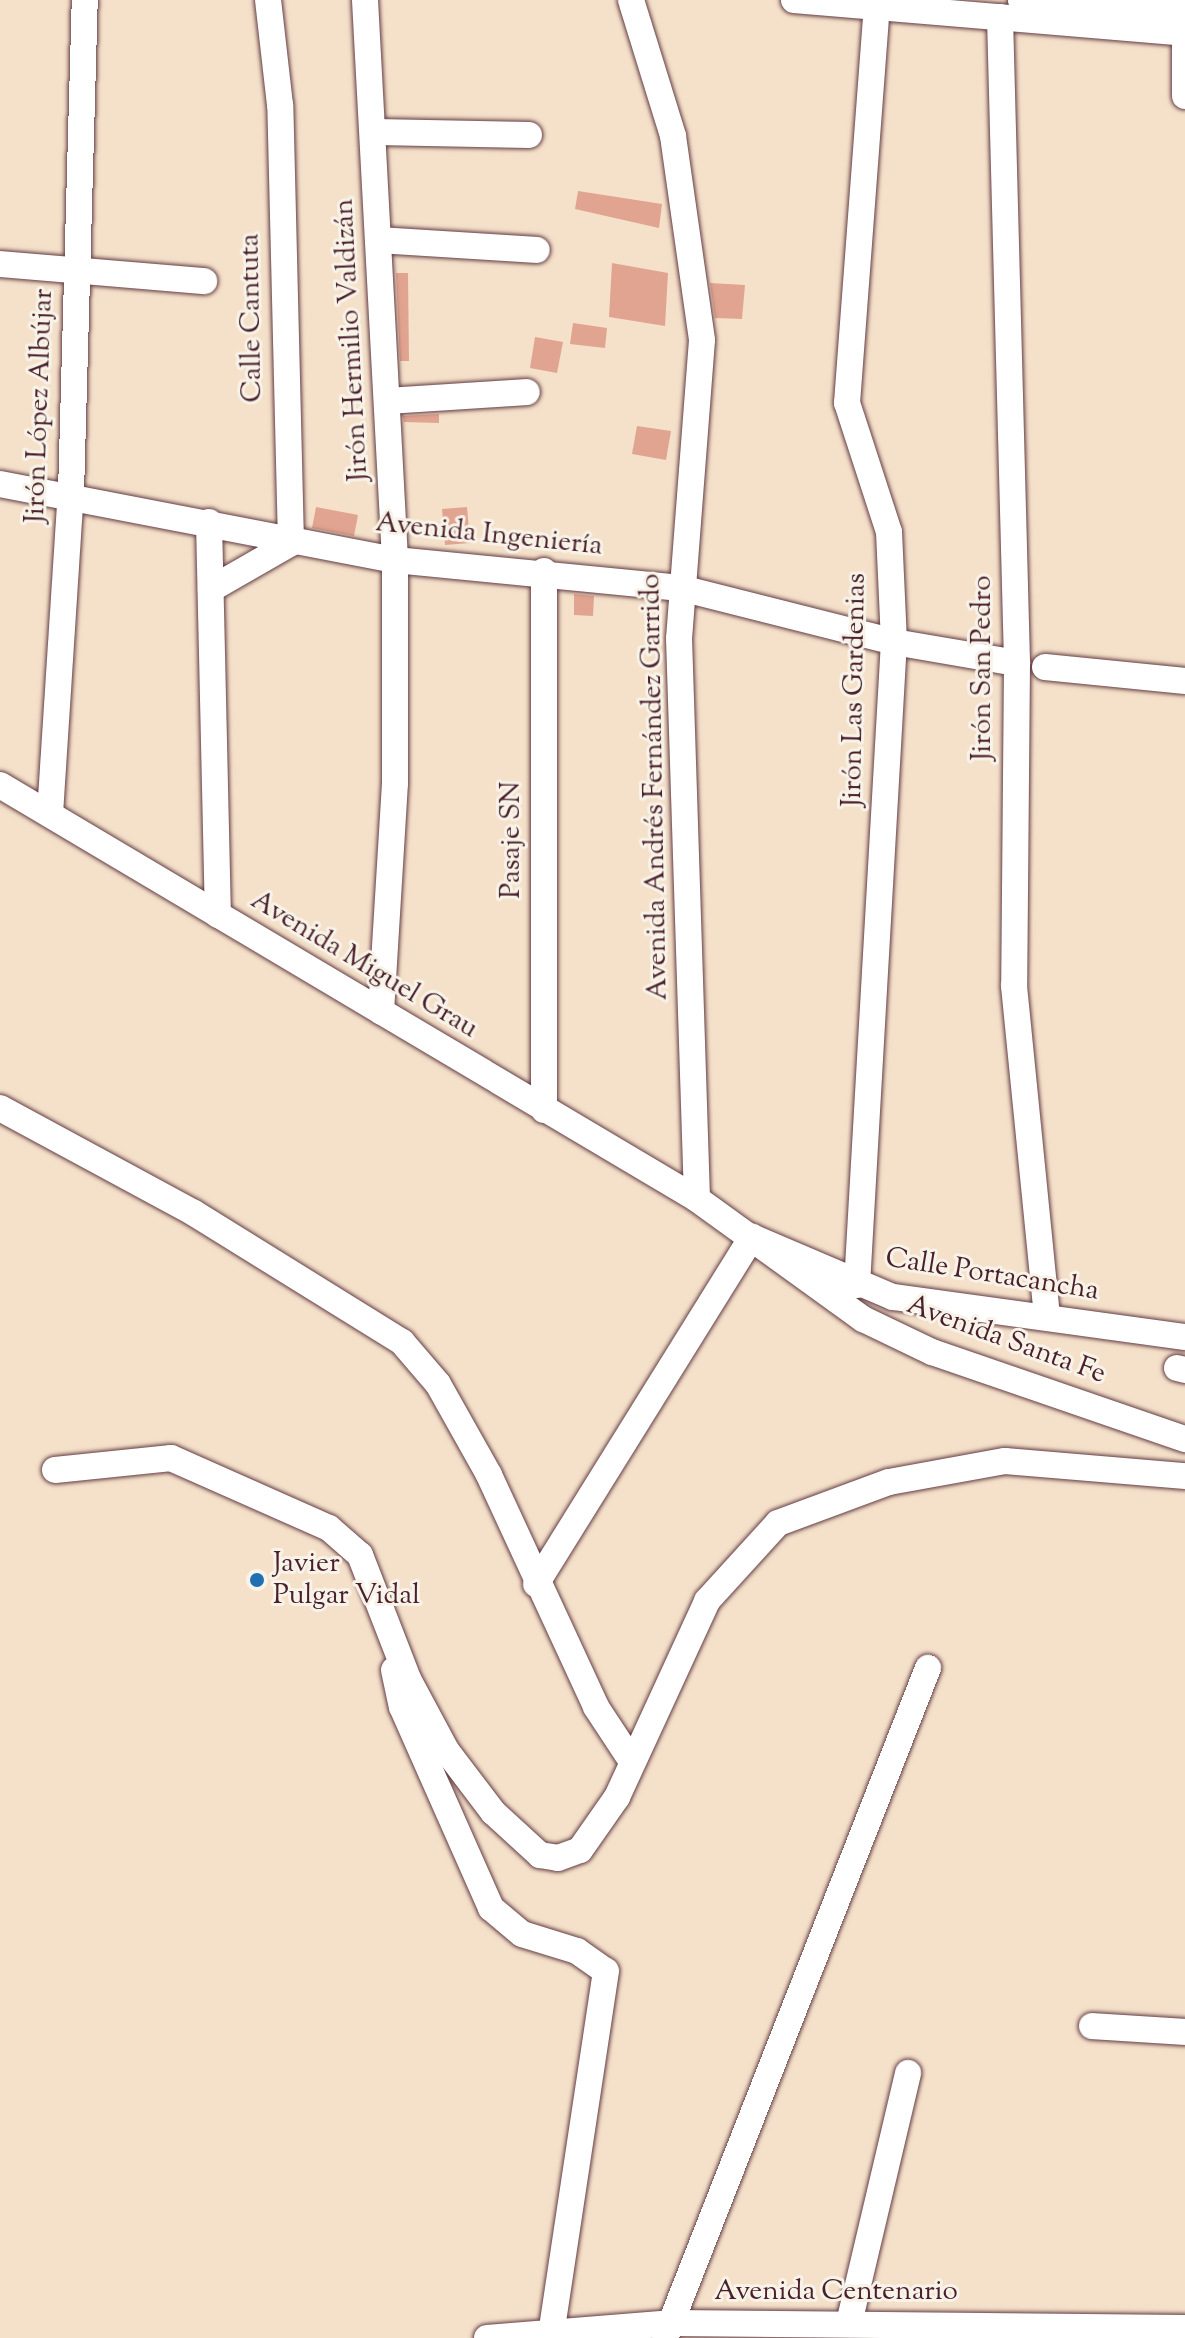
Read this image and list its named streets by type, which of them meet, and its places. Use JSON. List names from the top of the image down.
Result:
{
  "streets": {
    "street": [
      "Calle Cantuta",
      "Jirón Hermilio Valdizán",
      "Jirón López Albújar",
      "Avenida Ingeniería",
      "Jirón San Pedro",
      "Jirón Las Gardenias",
      "Avenida Andrés Fernández Garrido",
      "Pasaje SN",
      "Avenida Miguel Grau",
      "Calle Portacancha",
      "Avenida Santa Fe",
      "Avenida Centenario"
    ]
  },
  "crossings": [
    ["Calle Cantuta", "Avenida Ingeniería"],
    ["Jirón Hermilio Valdizán", "Avenida Ingeniería"],
    ["Jirón Hermilio Valdizán", "Avenida Miguel Grau"],
    ["Jirón López Albújar", "Avenida Ingeniería"],
    ["Jirón López Albújar", "Avenida Miguel Grau"],
    ["Avenida Ingeniería", "Jirón San Pedro"],
    ["Avenida Ingeniería", "Jirón Las Gardenias"],
    ["Avenida Ingeniería", "Avenida Andrés Fernández Garrido"],
    ["Avenida Ingeniería", "Pasaje SN"],
    ["Jirón San Pedro", "Calle Portacancha"],
    ["Jirón Las Gardenias", "Calle Portacancha"],
    ["Avenida Andrés Fernández Garrido", "Avenida Miguel Grau"],
    ["Avenida Andrés Fernández Garrido", "Avenida Santa Fe"],
    ["Pasaje SN", "Avenida Miguel Grau"],
    ["Avenida Miguel Grau", "Avenida Santa Fe"],
    ["Calle Portacancha", "Avenida Santa Fe"]
  ],
  "places": ["Javier Pulgar Vidal"]
}
